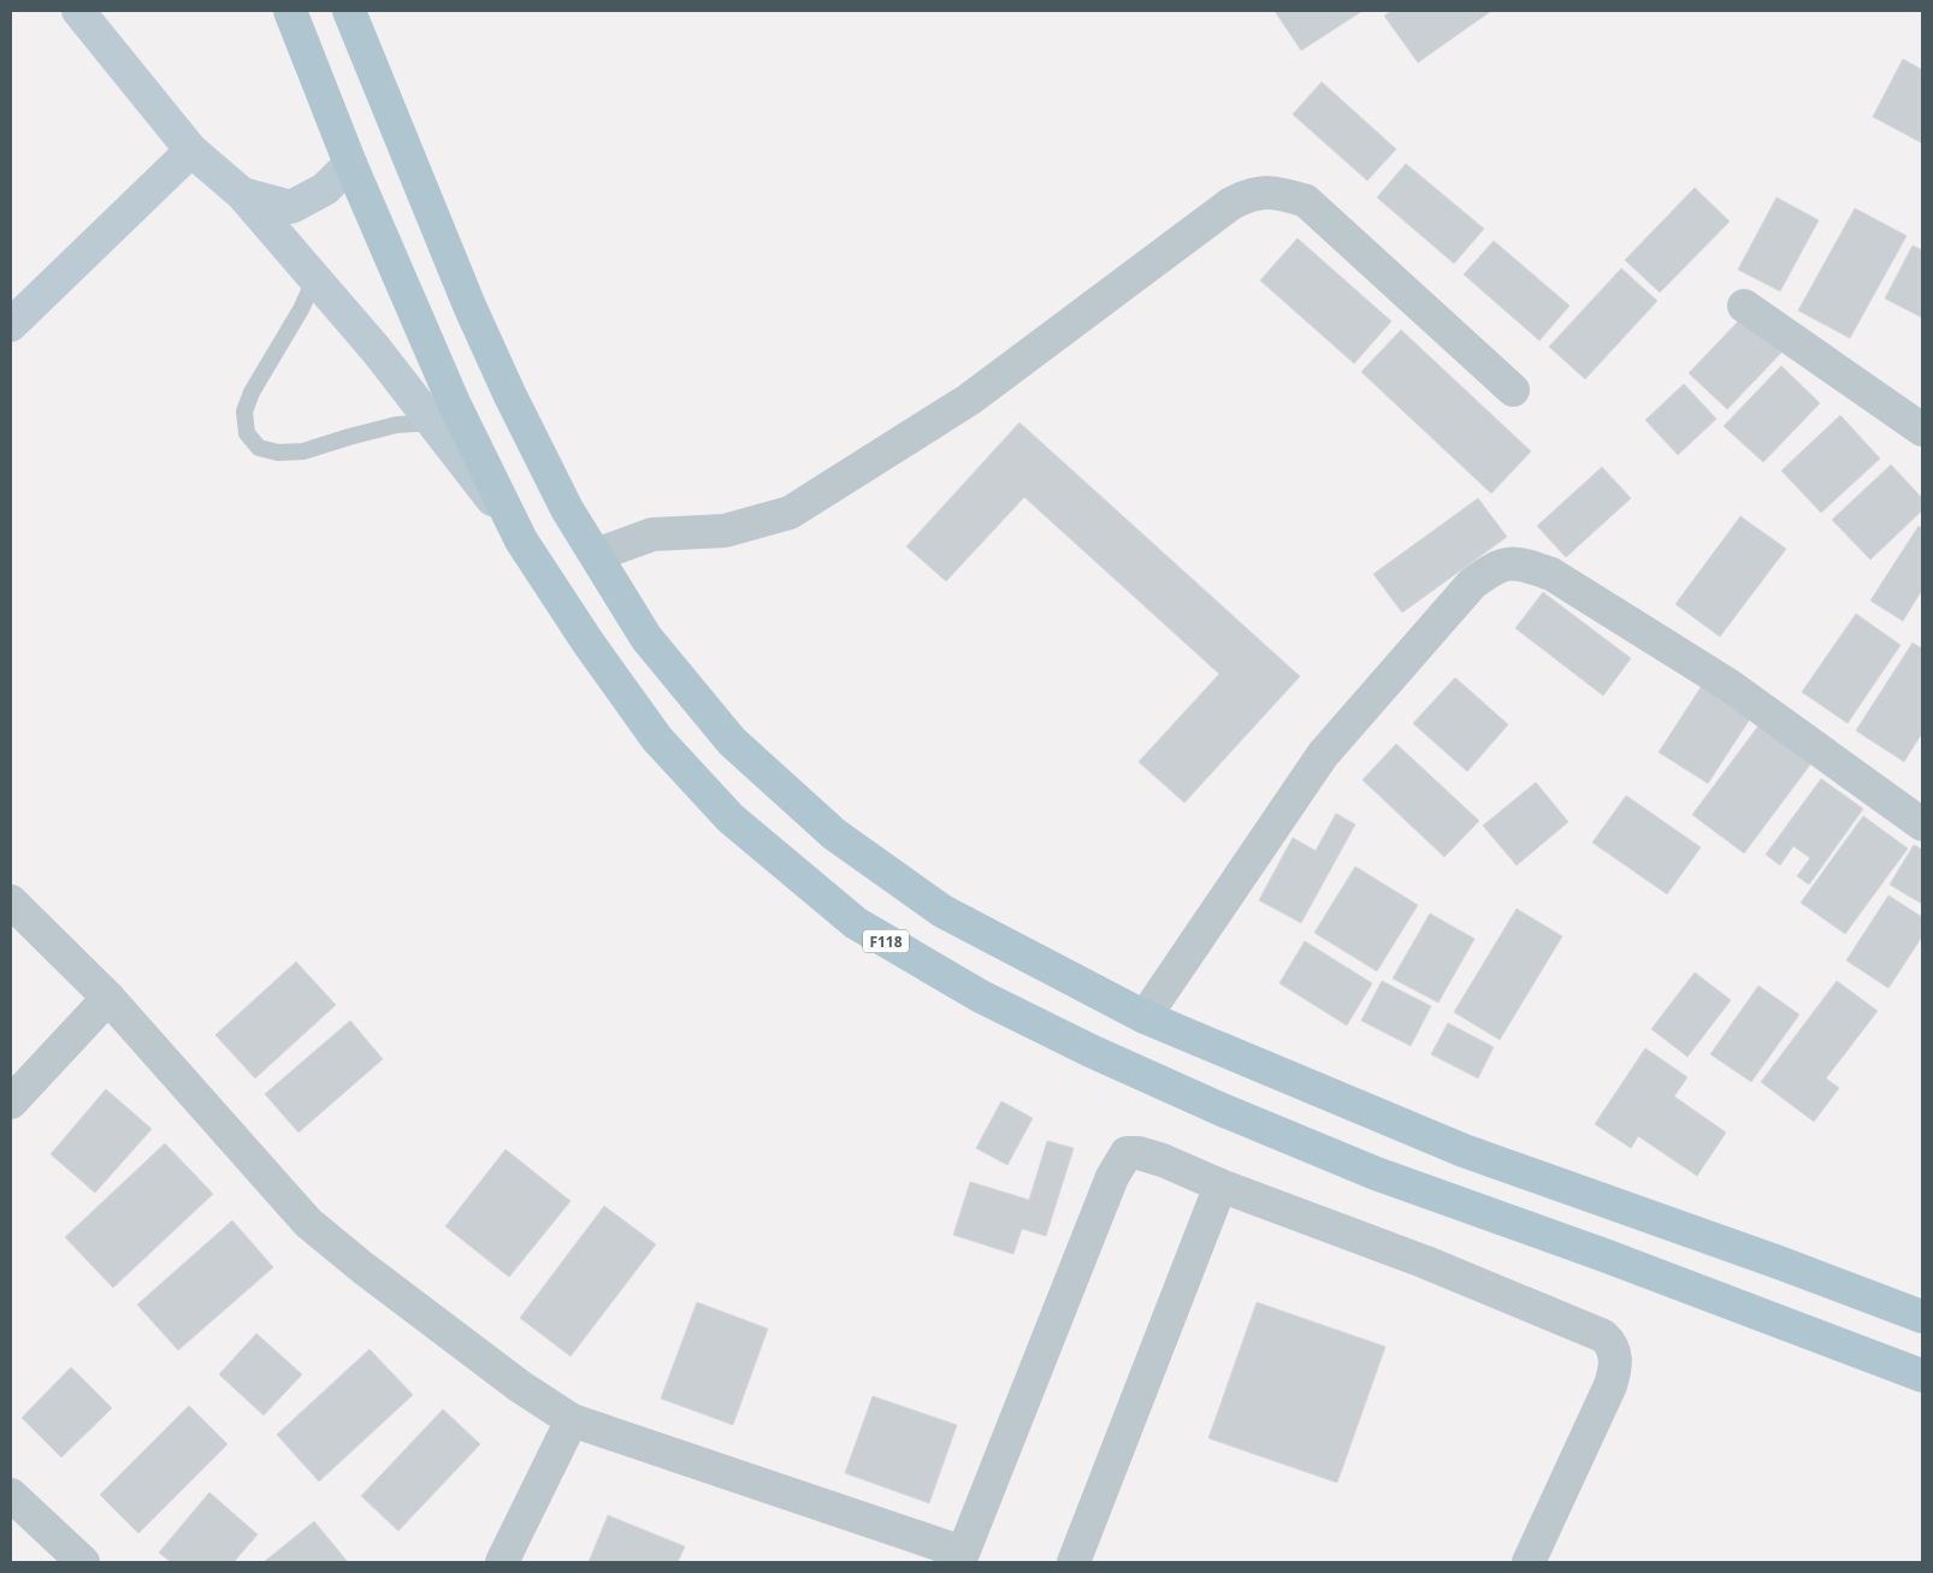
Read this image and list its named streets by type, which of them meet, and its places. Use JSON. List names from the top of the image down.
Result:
{
  "streets": {
    "main road": ["F118"]
  }
}
